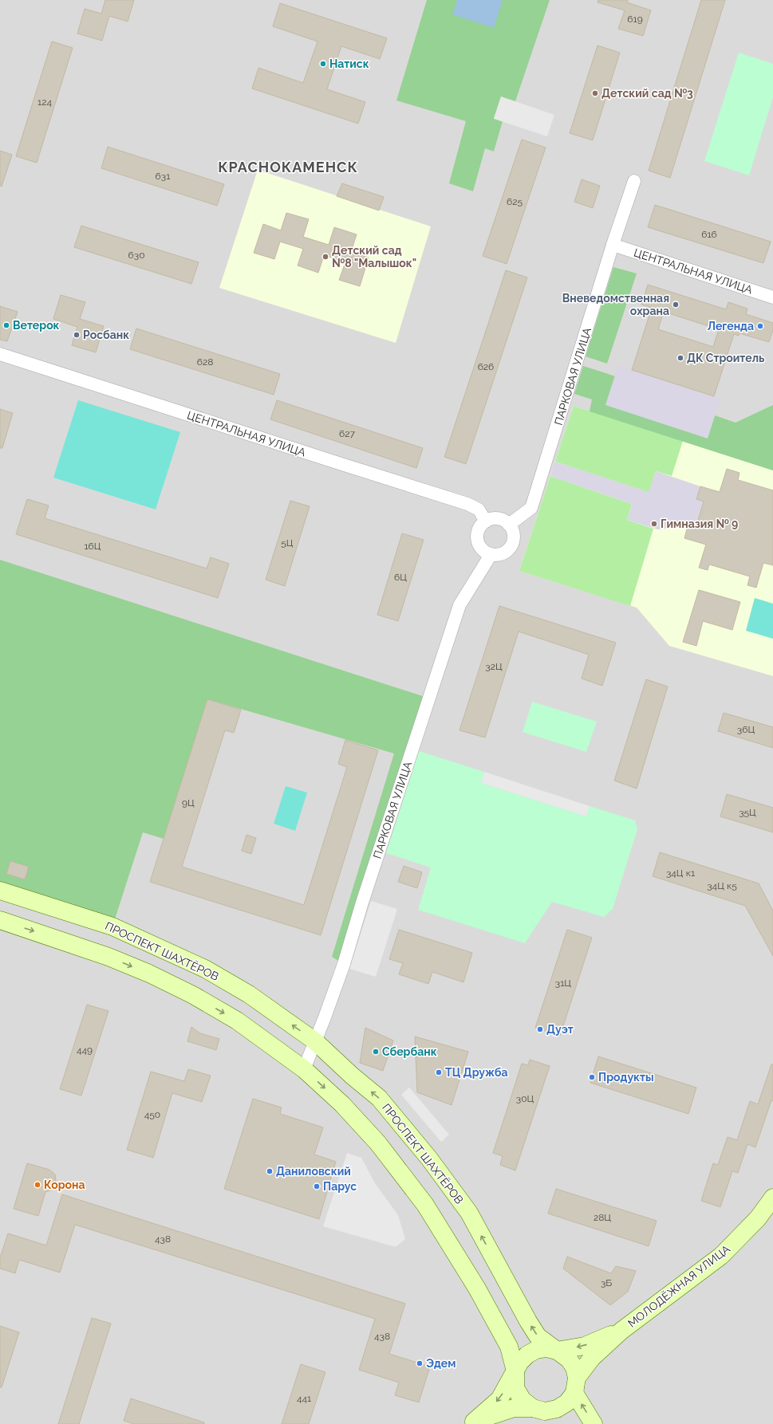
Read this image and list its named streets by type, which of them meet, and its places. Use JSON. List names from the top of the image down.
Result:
{
  "streets": {
    "main road": ["ПРОСПЕКТ ШАХТЁРОВ", "МОЛОДЁЖНАЯ УЛИЦА"],
    "street": ["ЦЕНТРАЛЬНАЯ УЛИЦА", "ПАРКОВАЯ УЛИЦА"]
  },
  "crossings": [
    ["ЦЕНТРАЛЬНАЯ УЛИЦА", "ПАРКОВАЯ УЛИЦА"],
    ["ПАРКОВАЯ УЛИЦА", "ПРОСПЕКТ ШАХТЁРОВ"],
    ["ПРОСПЕКТ ШАХТЁРОВ", "МОЛОДЁЖНАЯ УЛИЦА"]
  ],
  "districts": ["КРАСНОКАМЕНСК"],
  "places": [
    "Натиск",
    "Детский сад №3",
    "Детский сад №8 \"Малышок\"",
    "Вневедомственная охрана",
    "Ветерок",
    "Легенда",
    "Росбанк",
    "ДК Строитель",
    "Гимназия № 9",
    "Дуэт",
    "Сбербанк",
    "ТЦ Дружба",
    "Продукты",
    "Даниловский",
    "Корона",
    "Парус",
    "Эдем"
  ],
  "house_numbers": [
    "619",
    "124",
    "631",
    "625",
    "616",
    "630",
    "628",
    "626",
    "627",
    "5Ц",
    "16Ц",
    "6Ц",
    "32Ц",
    "36Ц",
    "9Ц",
    "35Ц",
    "34Ц к1",
    "34Ц к5",
    "31Ц",
    "449",
    "30Ц",
    "450",
    "28Ц",
    "438",
    "3Б",
    "438",
    "441"
  ]
}
